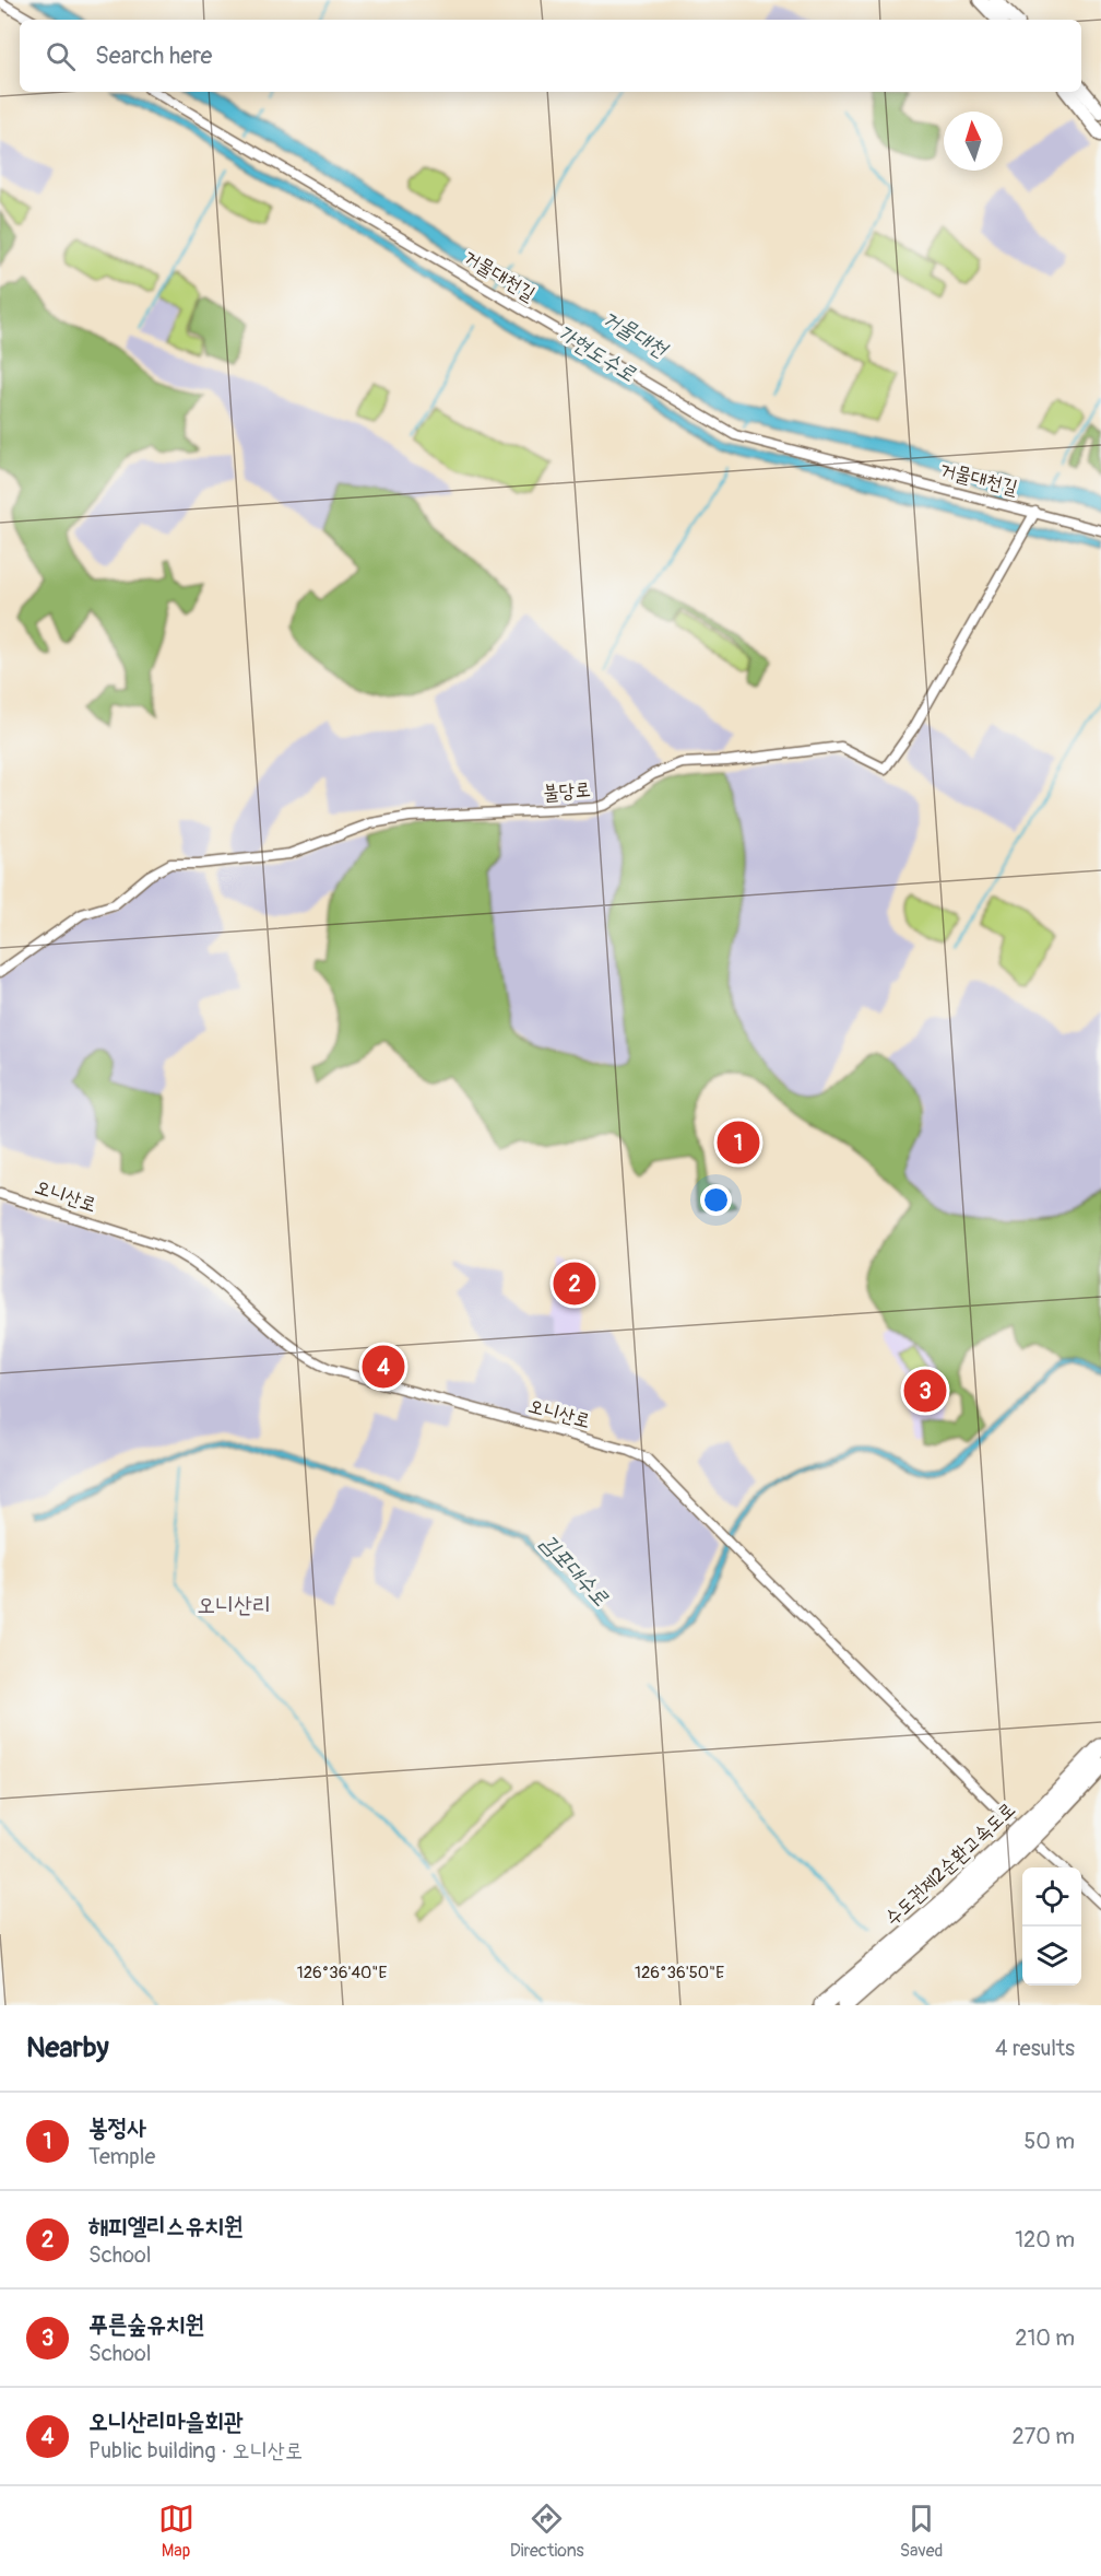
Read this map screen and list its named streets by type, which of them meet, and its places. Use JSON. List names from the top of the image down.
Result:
{
  "streets": {
    "highway": ["수도권제2순환고속도로"],
    "street": ["거물대천길", "불당로", "오니산로"]
  },
  "crossings": [
    ["거물대천길", "불당로"]
  ],
  "districts": ["오니산리"],
  "water": ["거물대천", "가현도수로", "김포대수로"],
  "north": "top",
  "page": {
    "search": "Search here",
    "pins": [
      "1",
      "2",
      "4",
      "3"
    ],
    "heading": ["Nearby", "4 results"],
    "list": [
      {
        "mark": "1",
        "name": "봉정사",
        "note": "Temple",
        "value": "50 m"
      },
      {
        "mark": "2",
        "name": "해피엘리스유치원",
        "note": "School",
        "value": "120 m"
      },
      {
        "mark": "3",
        "name": "푸른숲유치원",
        "note": "School",
        "value": "210 m"
      },
      {
        "mark": "4",
        "name": "오니산리마을회관",
        "note": "Public building · 오니산로",
        "value": "270 m"
      }
    ],
    "nav": ["Map", "Directions", "Saved"]
  },
  "coordinates": ["126°36'40\"E", "126°36'50\"E"]
}
